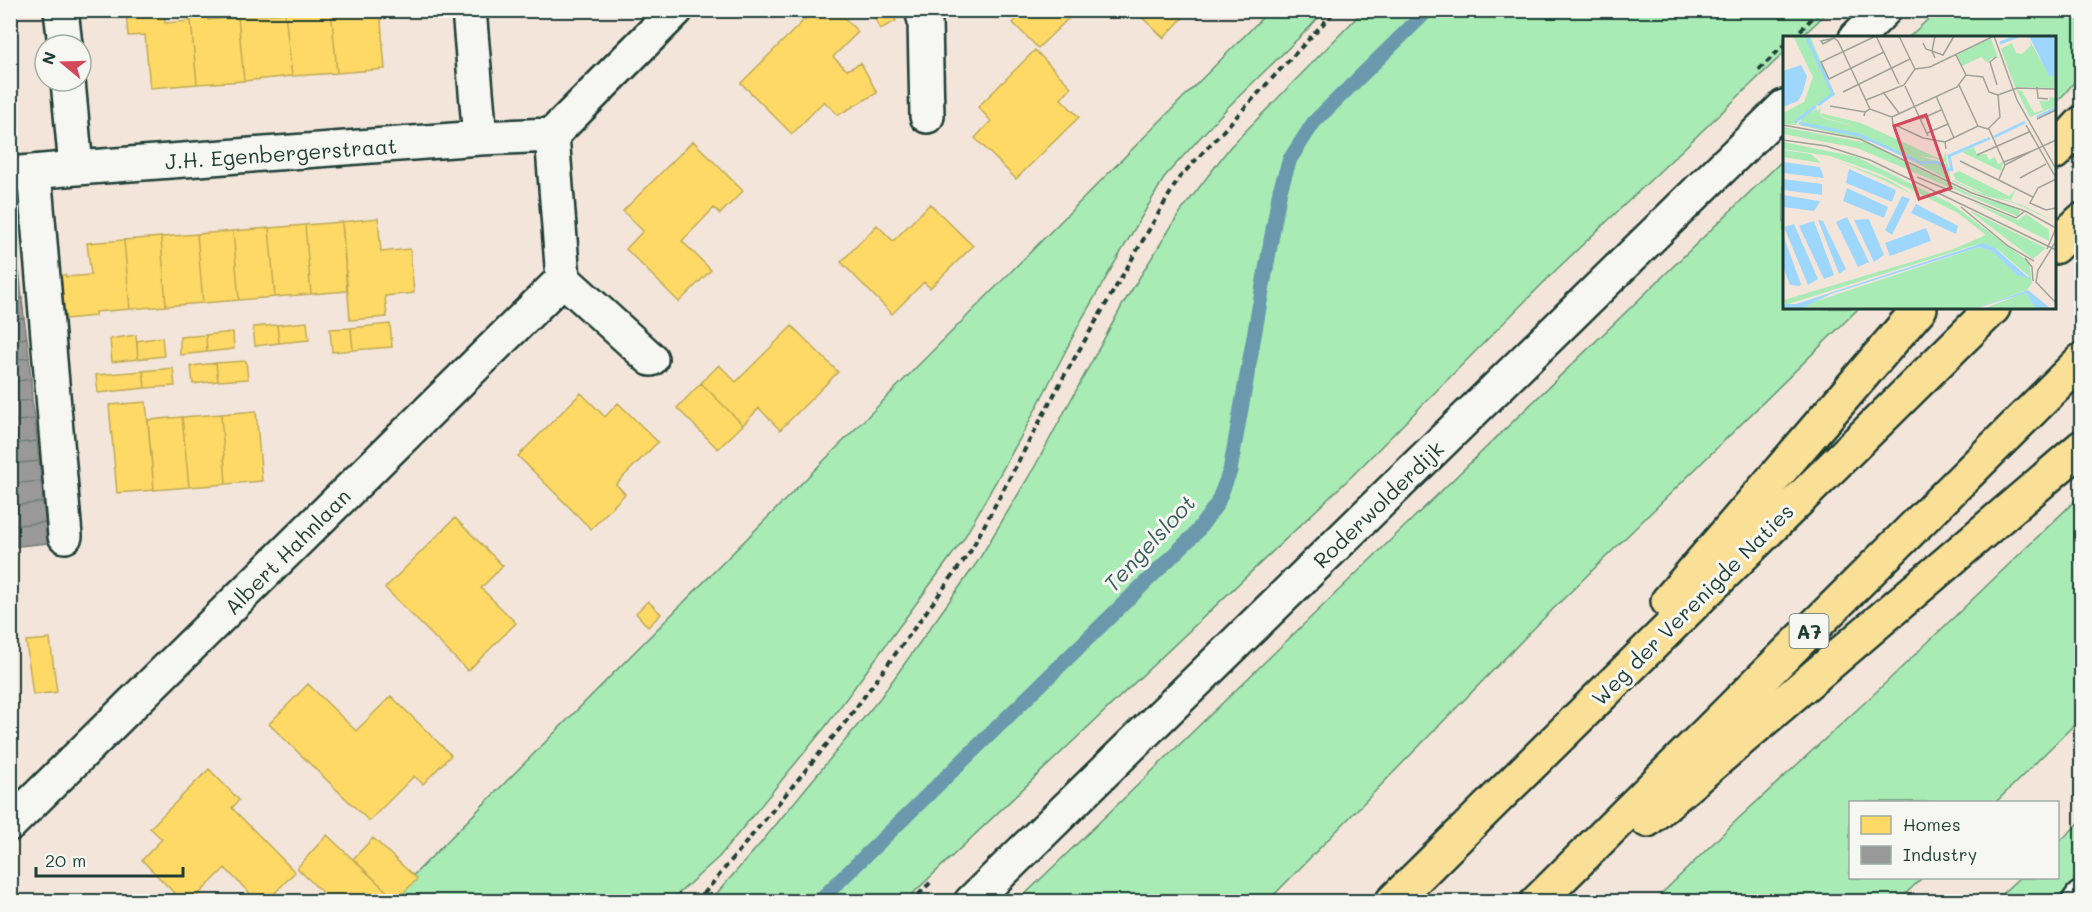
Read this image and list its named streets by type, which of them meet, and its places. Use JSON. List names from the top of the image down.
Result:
{
  "streets": {
    "highway": ["Weg der Verenigde Naties", "A7"],
    "street": ["J.H. Egenbergerstraat", "Roderwolderdijk", "Albert Hahnlaan"]
  },
  "water": ["Tengelsloot"],
  "legend": ["Homes", "Industry"],
  "scale_bar": "20 m",
  "north": "left"
}
